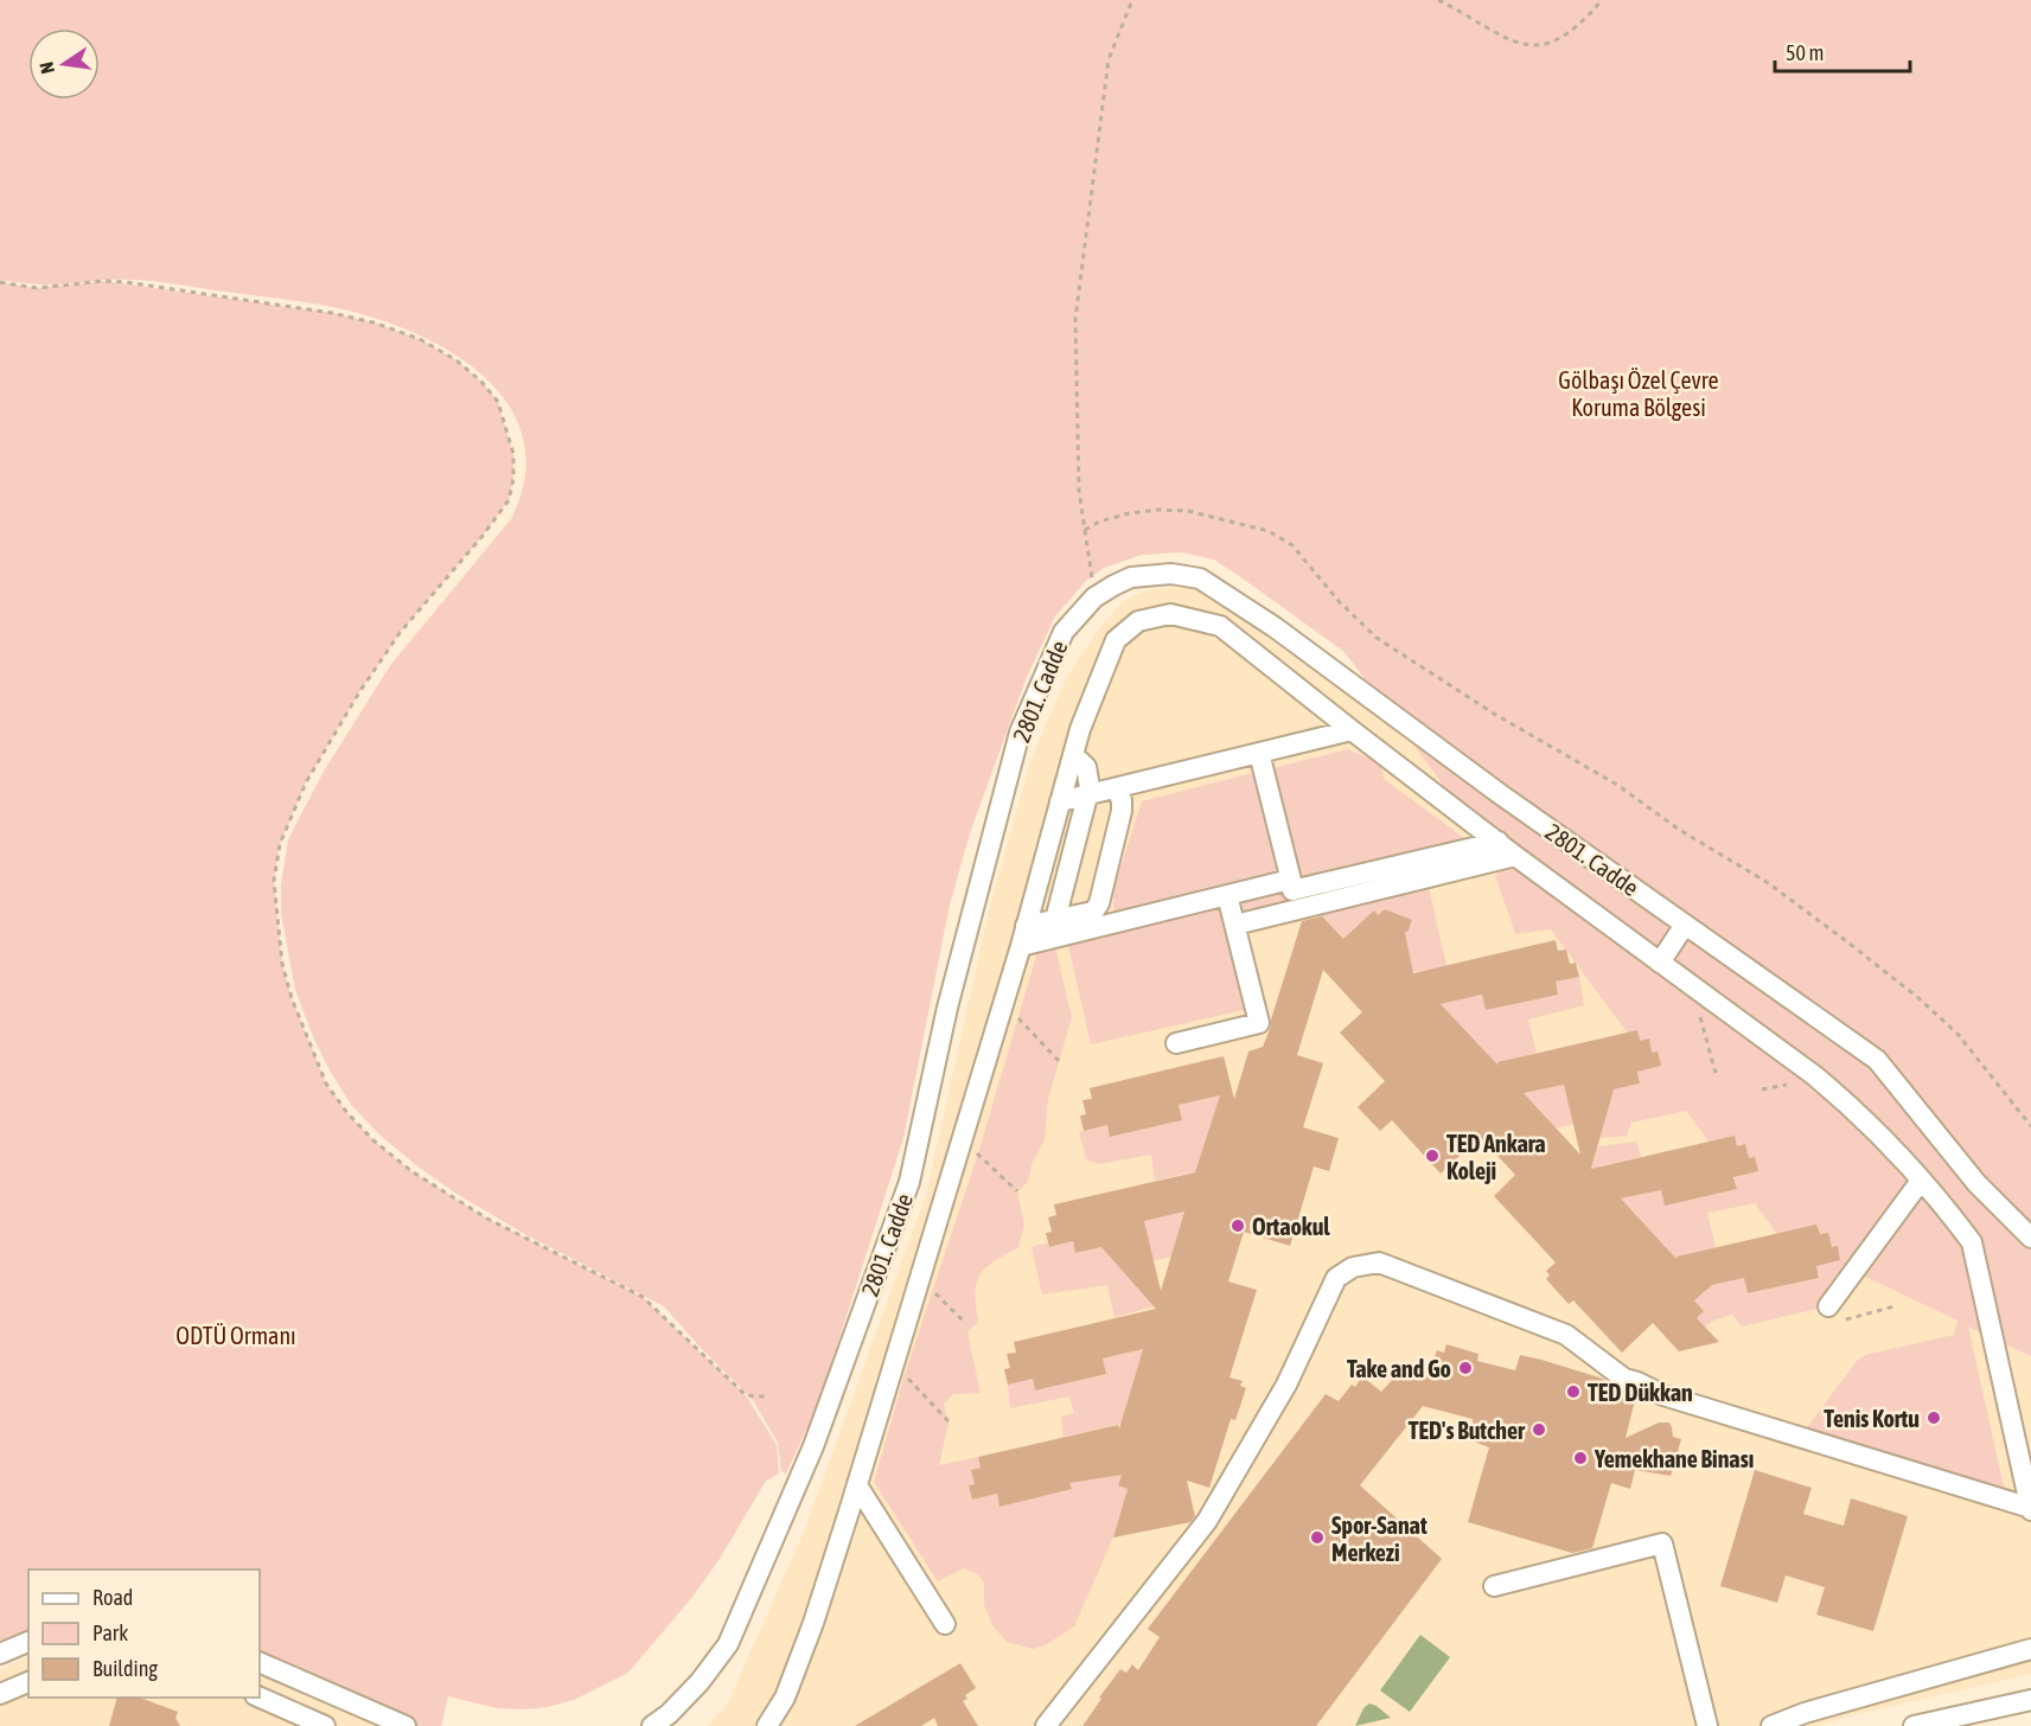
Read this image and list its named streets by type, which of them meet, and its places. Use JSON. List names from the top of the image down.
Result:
{
  "streets": {
    "street": ["2801. Cadde"]
  },
  "parks": ["Gölbaşı Özel Çevre Koruma Bölgesi", "ODTÜ Ormanı"],
  "places": [
    "TED Ankara Koleji",
    "Ortaokul",
    "Take and Go",
    "TED Dükkan",
    "Tenis Kortu",
    "TED's Butcher",
    "Yemekhane Binası",
    "Spor-Sanat Merkezi"
  ],
  "legend": ["Road", "Park", "Building"],
  "scale_bar": "50 m",
  "north": "left"
}
